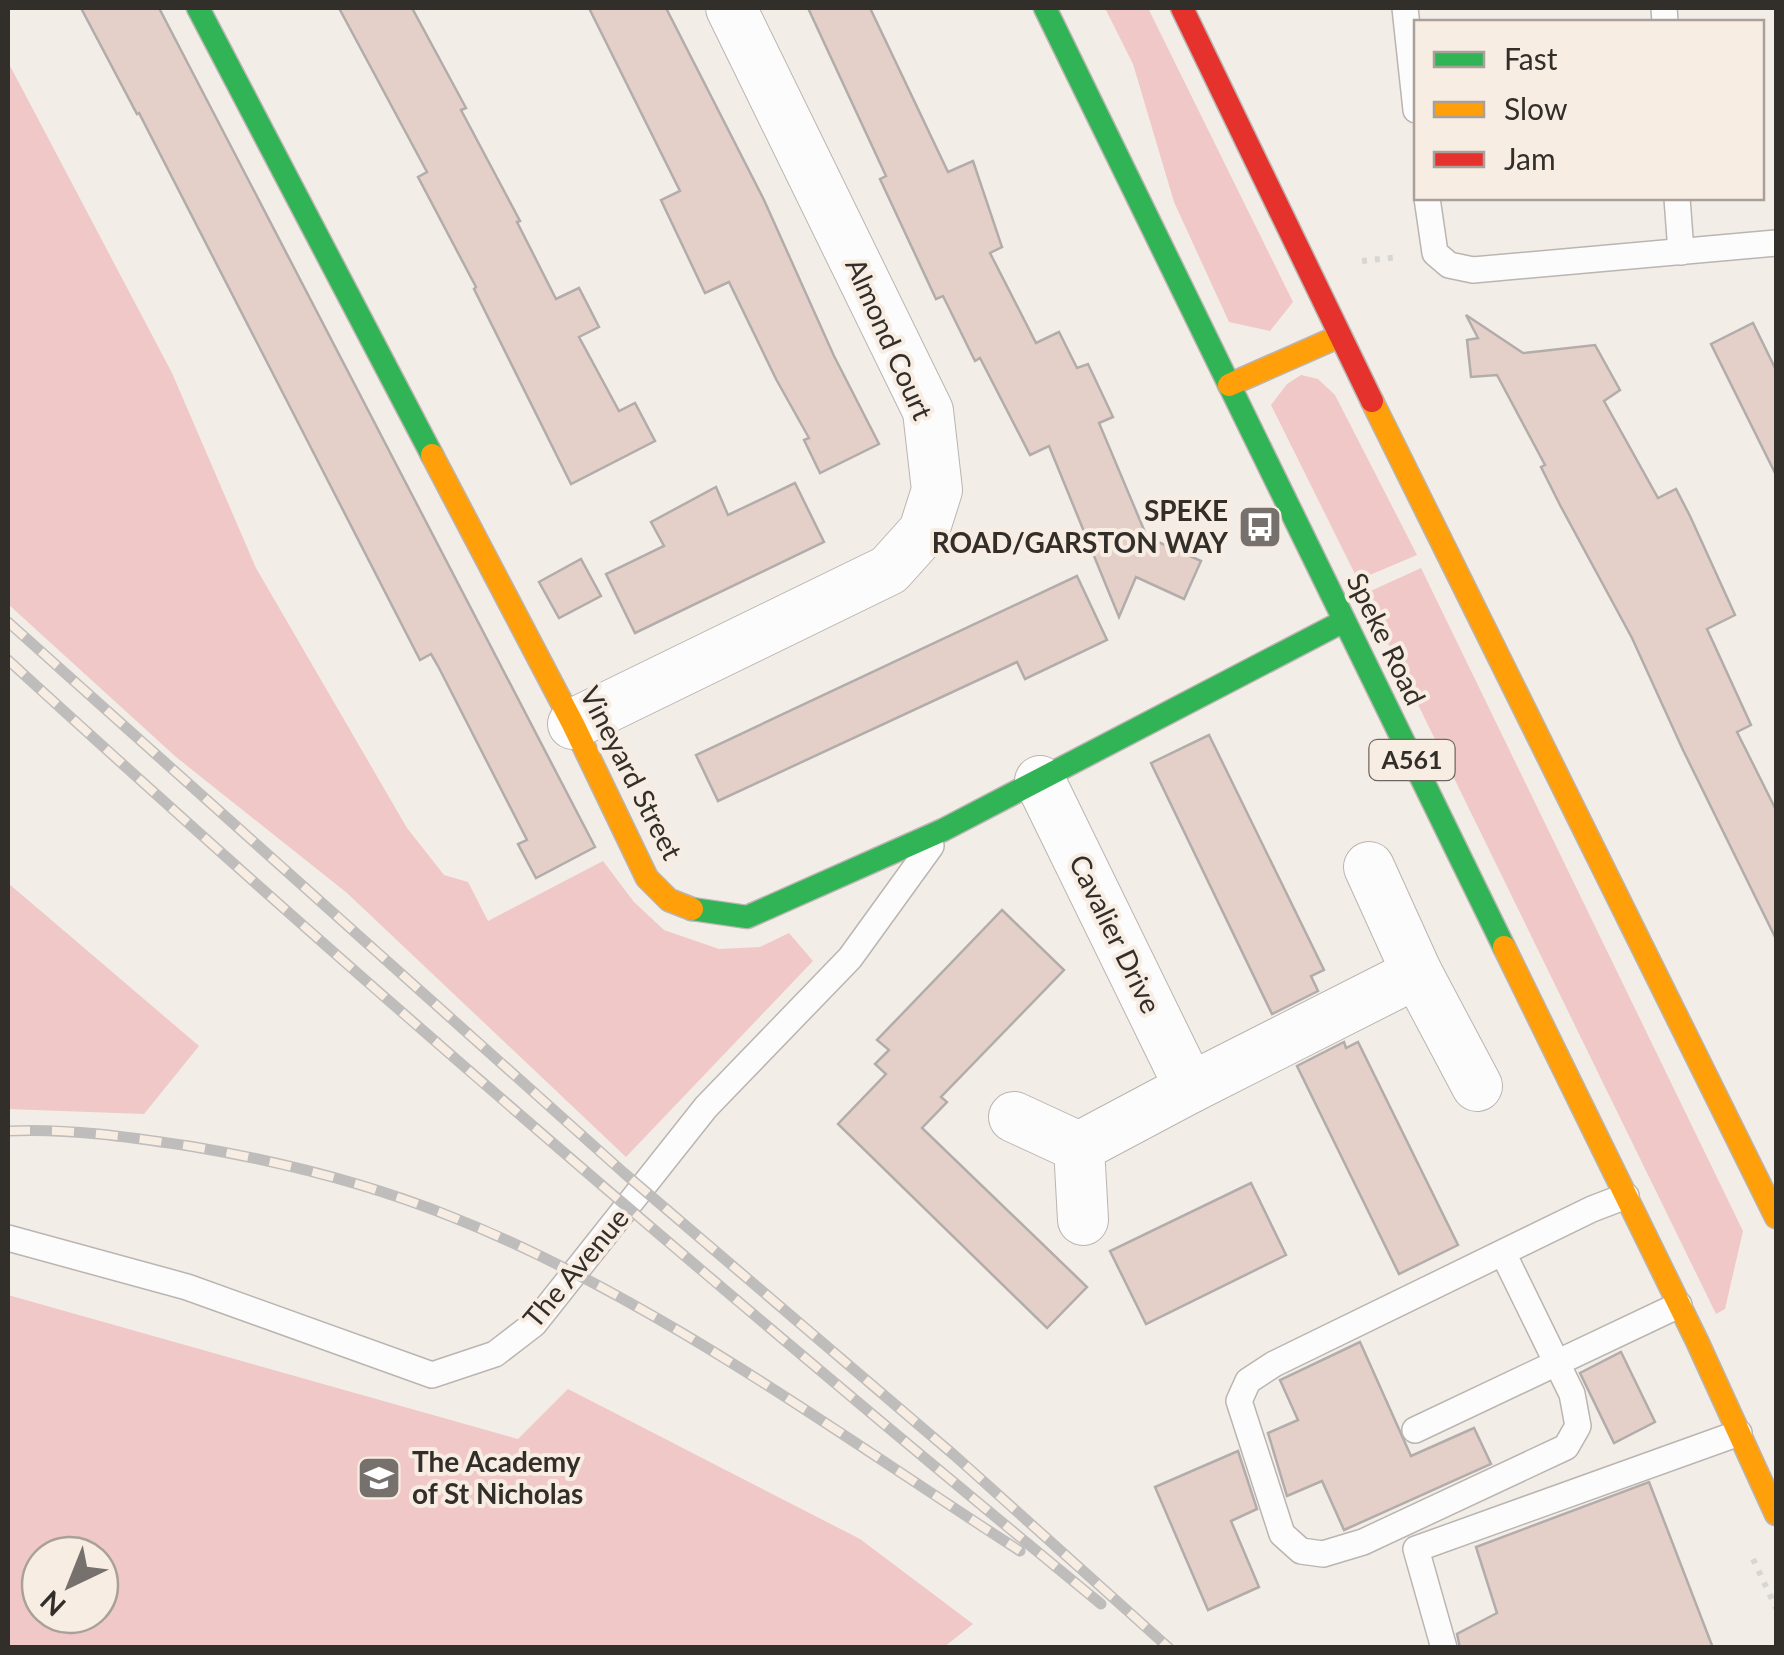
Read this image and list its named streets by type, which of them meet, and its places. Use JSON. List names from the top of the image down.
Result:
{
  "streets": {
    "main road": ["Speke Road", "A561", "Vineyard Street"],
    "street": ["Almond Court", "Cavalier Drive"],
    "lane": ["The Avenue"]
  },
  "crossings": [
    ["Almond Court", "Vineyard Street"],
    ["Speke Road", "Vineyard Street"],
    ["Vineyard Street", "Cavalier Drive"],
    ["Vineyard Street", "The Avenue"]
  ],
  "places": {
    "bus stop": ["SPEKE ROAD/GARSTON WAY"],
    "school or university": ["The Academy of St Nicholas"]
  },
  "legend": ["Fast", "Slow", "Jam"],
  "north": "bottom left"
}
